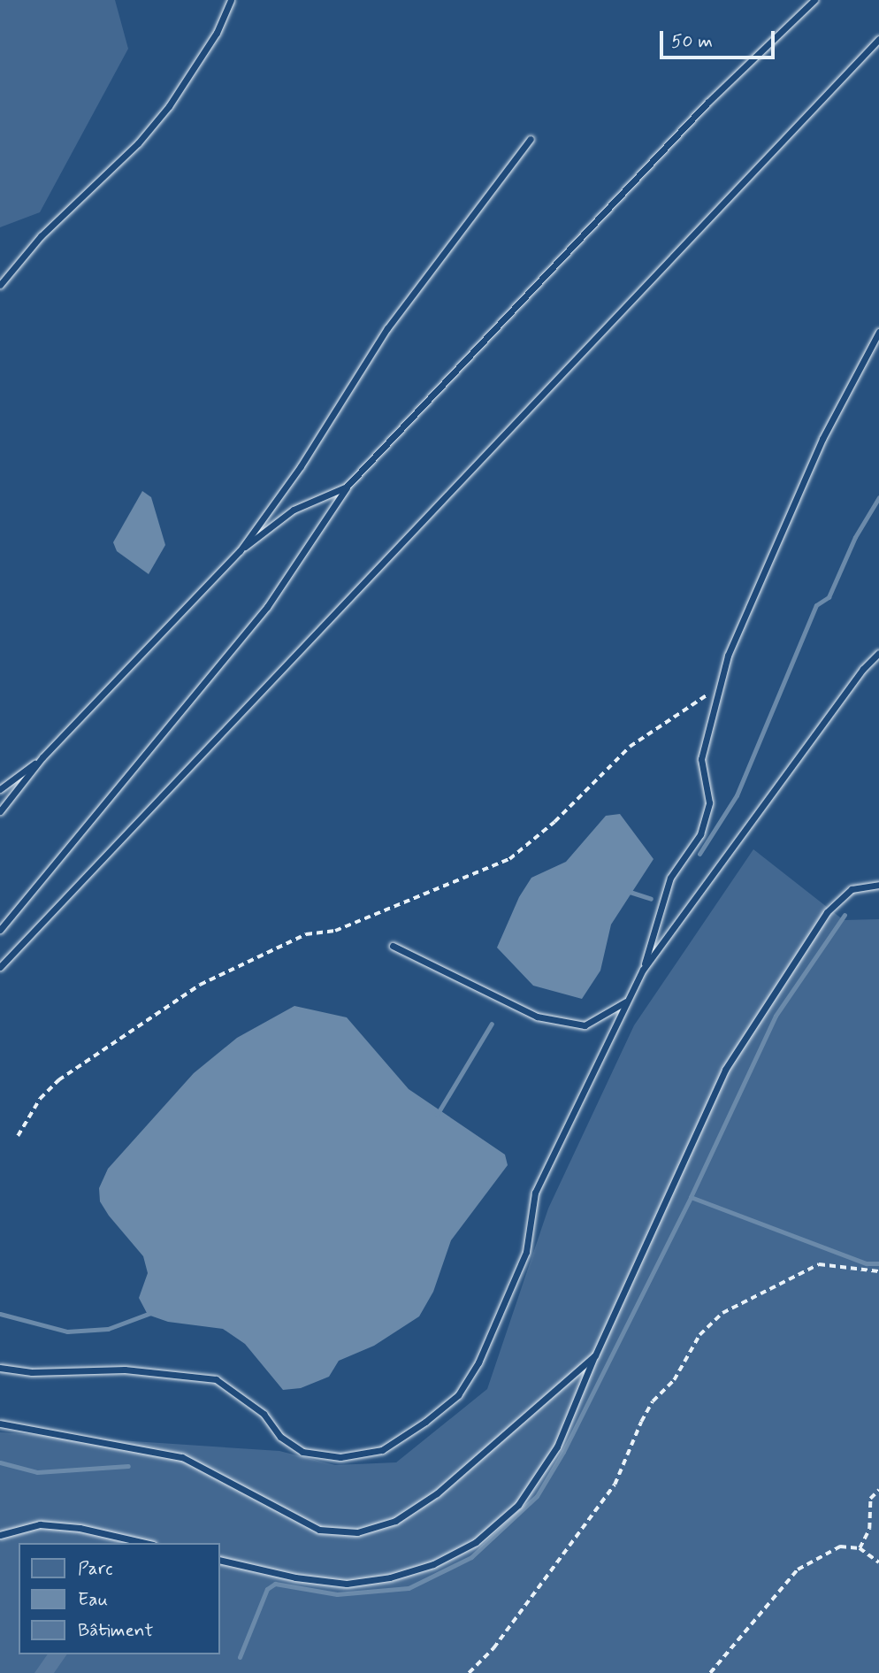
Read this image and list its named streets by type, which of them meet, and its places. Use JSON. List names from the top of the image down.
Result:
{
  "legend": ["Parc", "Eau", "Bâtiment"],
  "scale_bar": "50 m"
}
